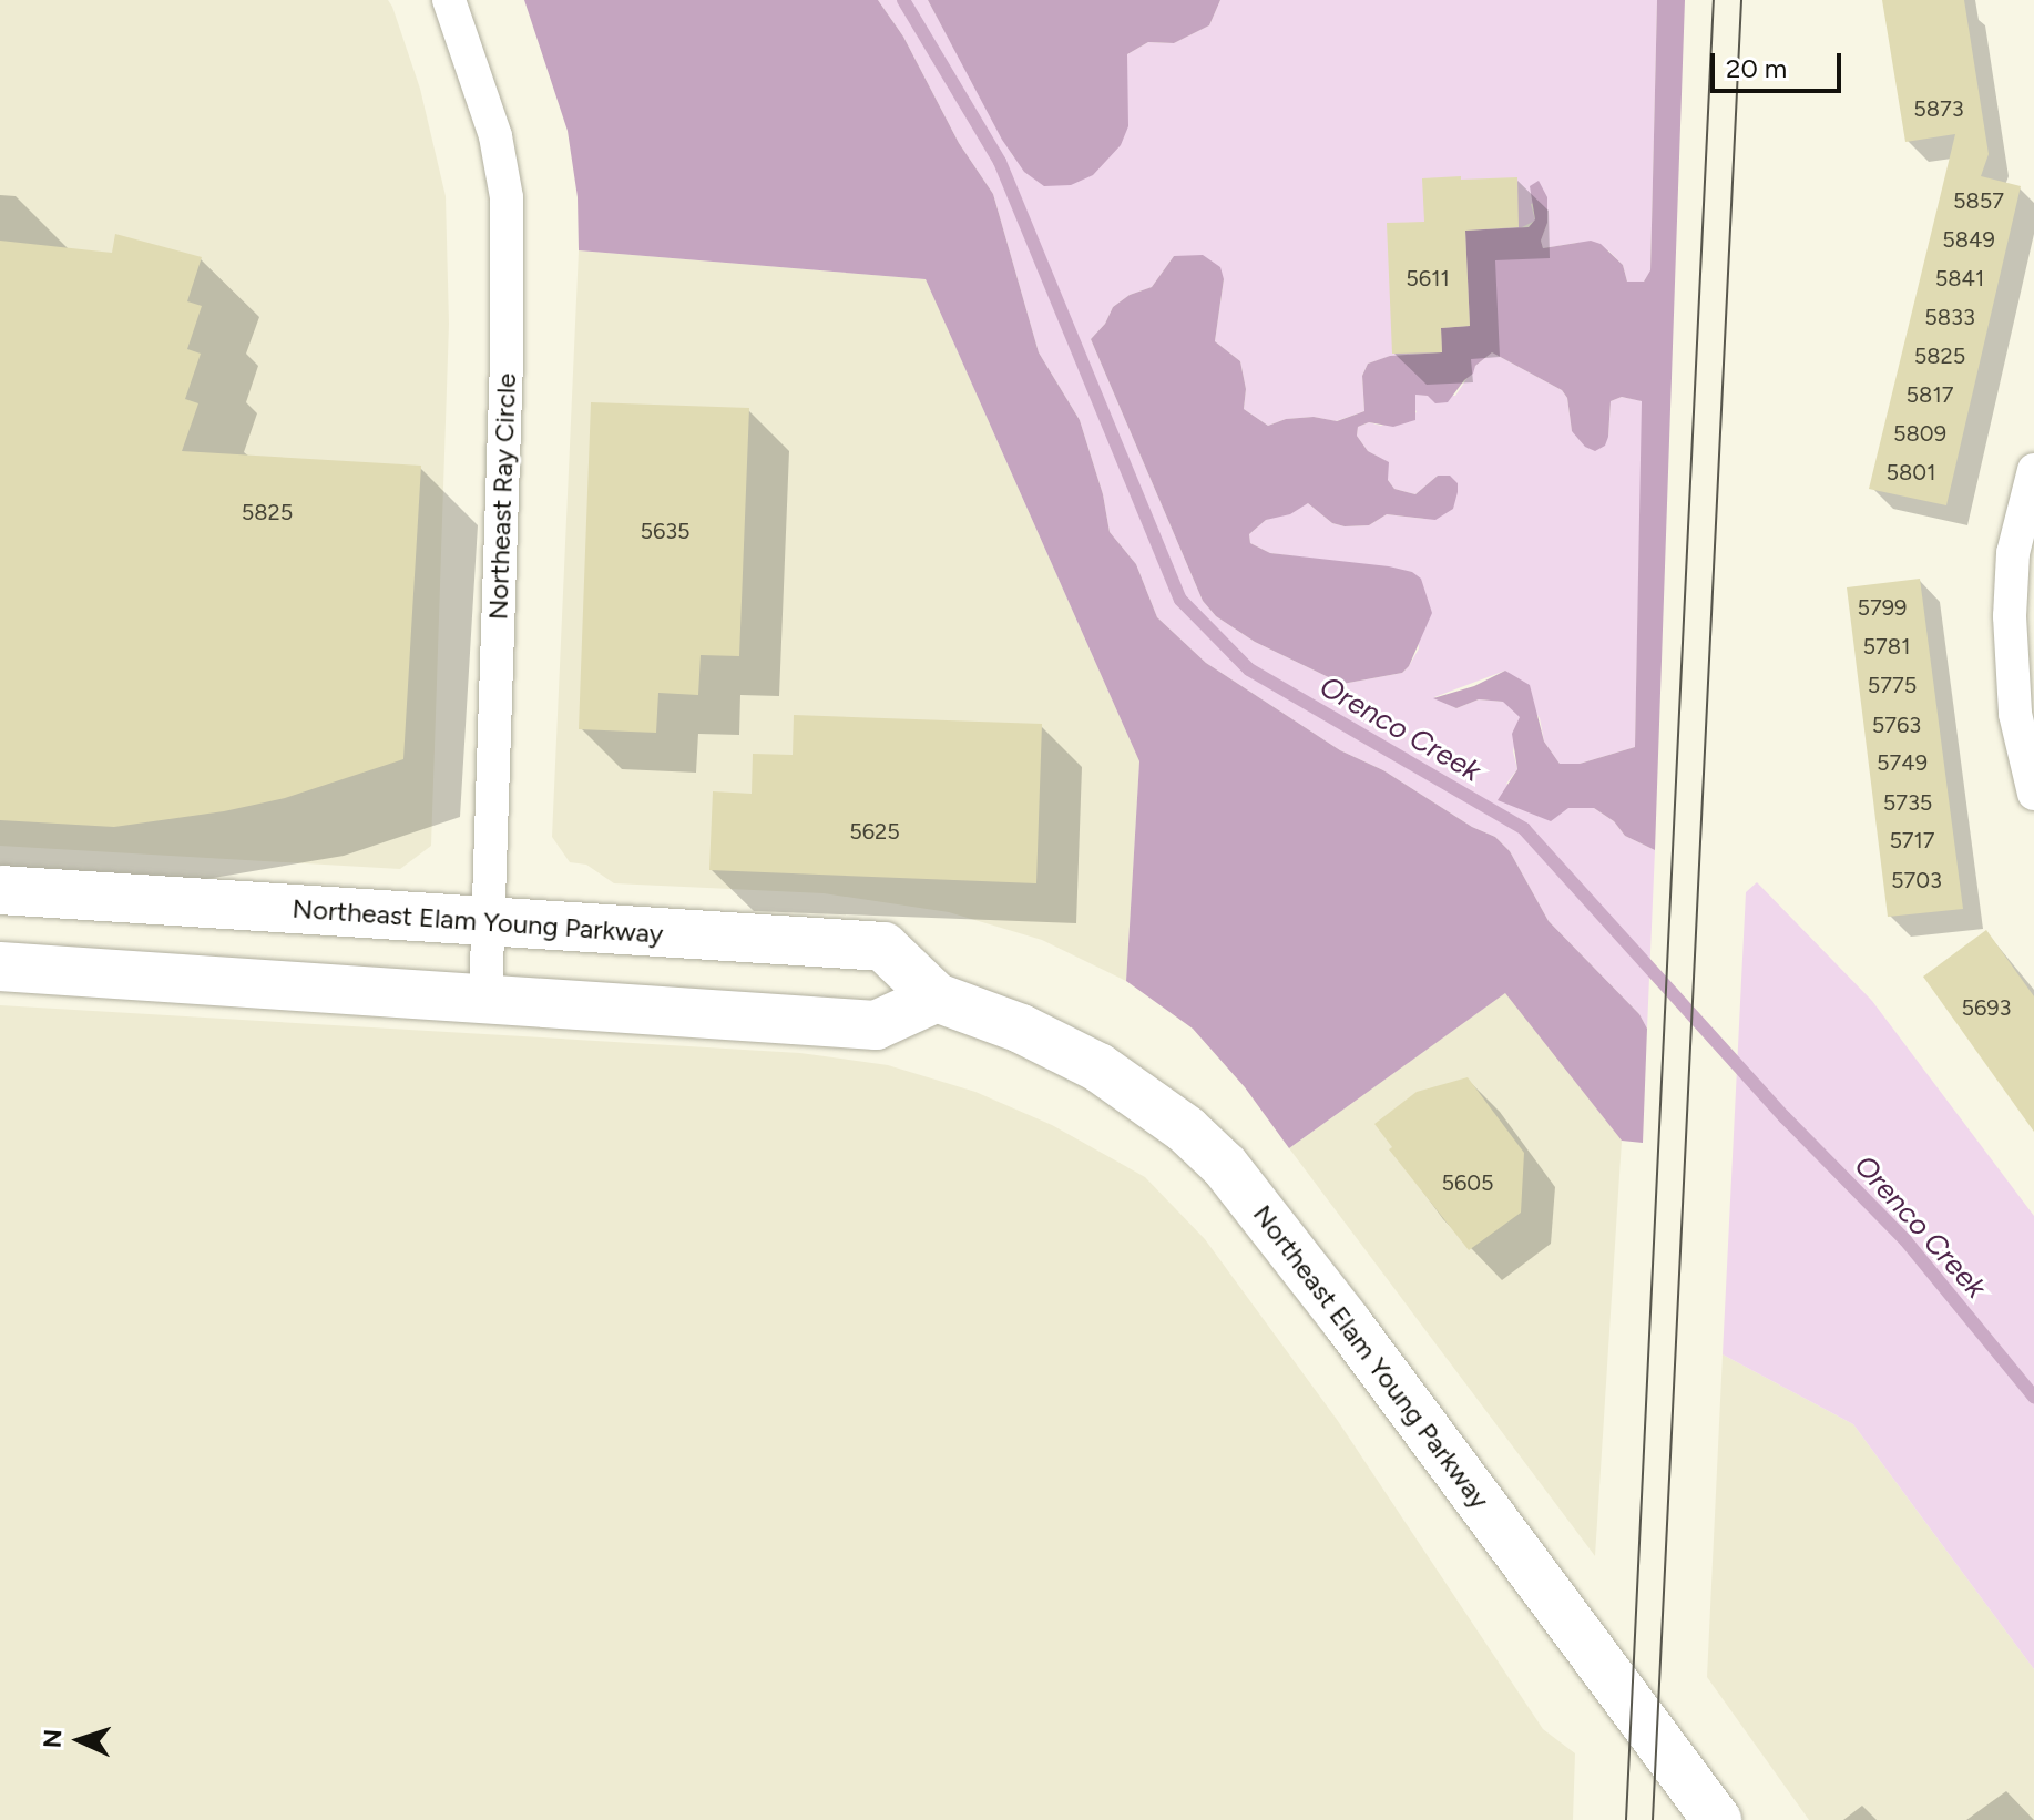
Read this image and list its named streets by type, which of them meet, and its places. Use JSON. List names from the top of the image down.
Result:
{
  "streets": {
    "street": ["Northeast Ray Circle", "Northeast Elam Young Parkway"]
  },
  "crossings": [
    ["Northeast Ray Circle", "Northeast Elam Young Parkway"]
  ],
  "water": ["Orenco Creek"],
  "house_numbers": [
    "5873",
    "5857",
    "5849",
    "5611",
    "5841",
    "5833",
    "5825",
    "5817",
    "5809",
    "5801",
    "5825",
    "5635",
    "5799",
    "5781",
    "5775",
    "5763",
    "5749",
    "5735",
    "5625",
    "5717",
    "5703",
    "5693",
    "5605"
  ],
  "scale_bar": "20 m",
  "north": "left"
}
